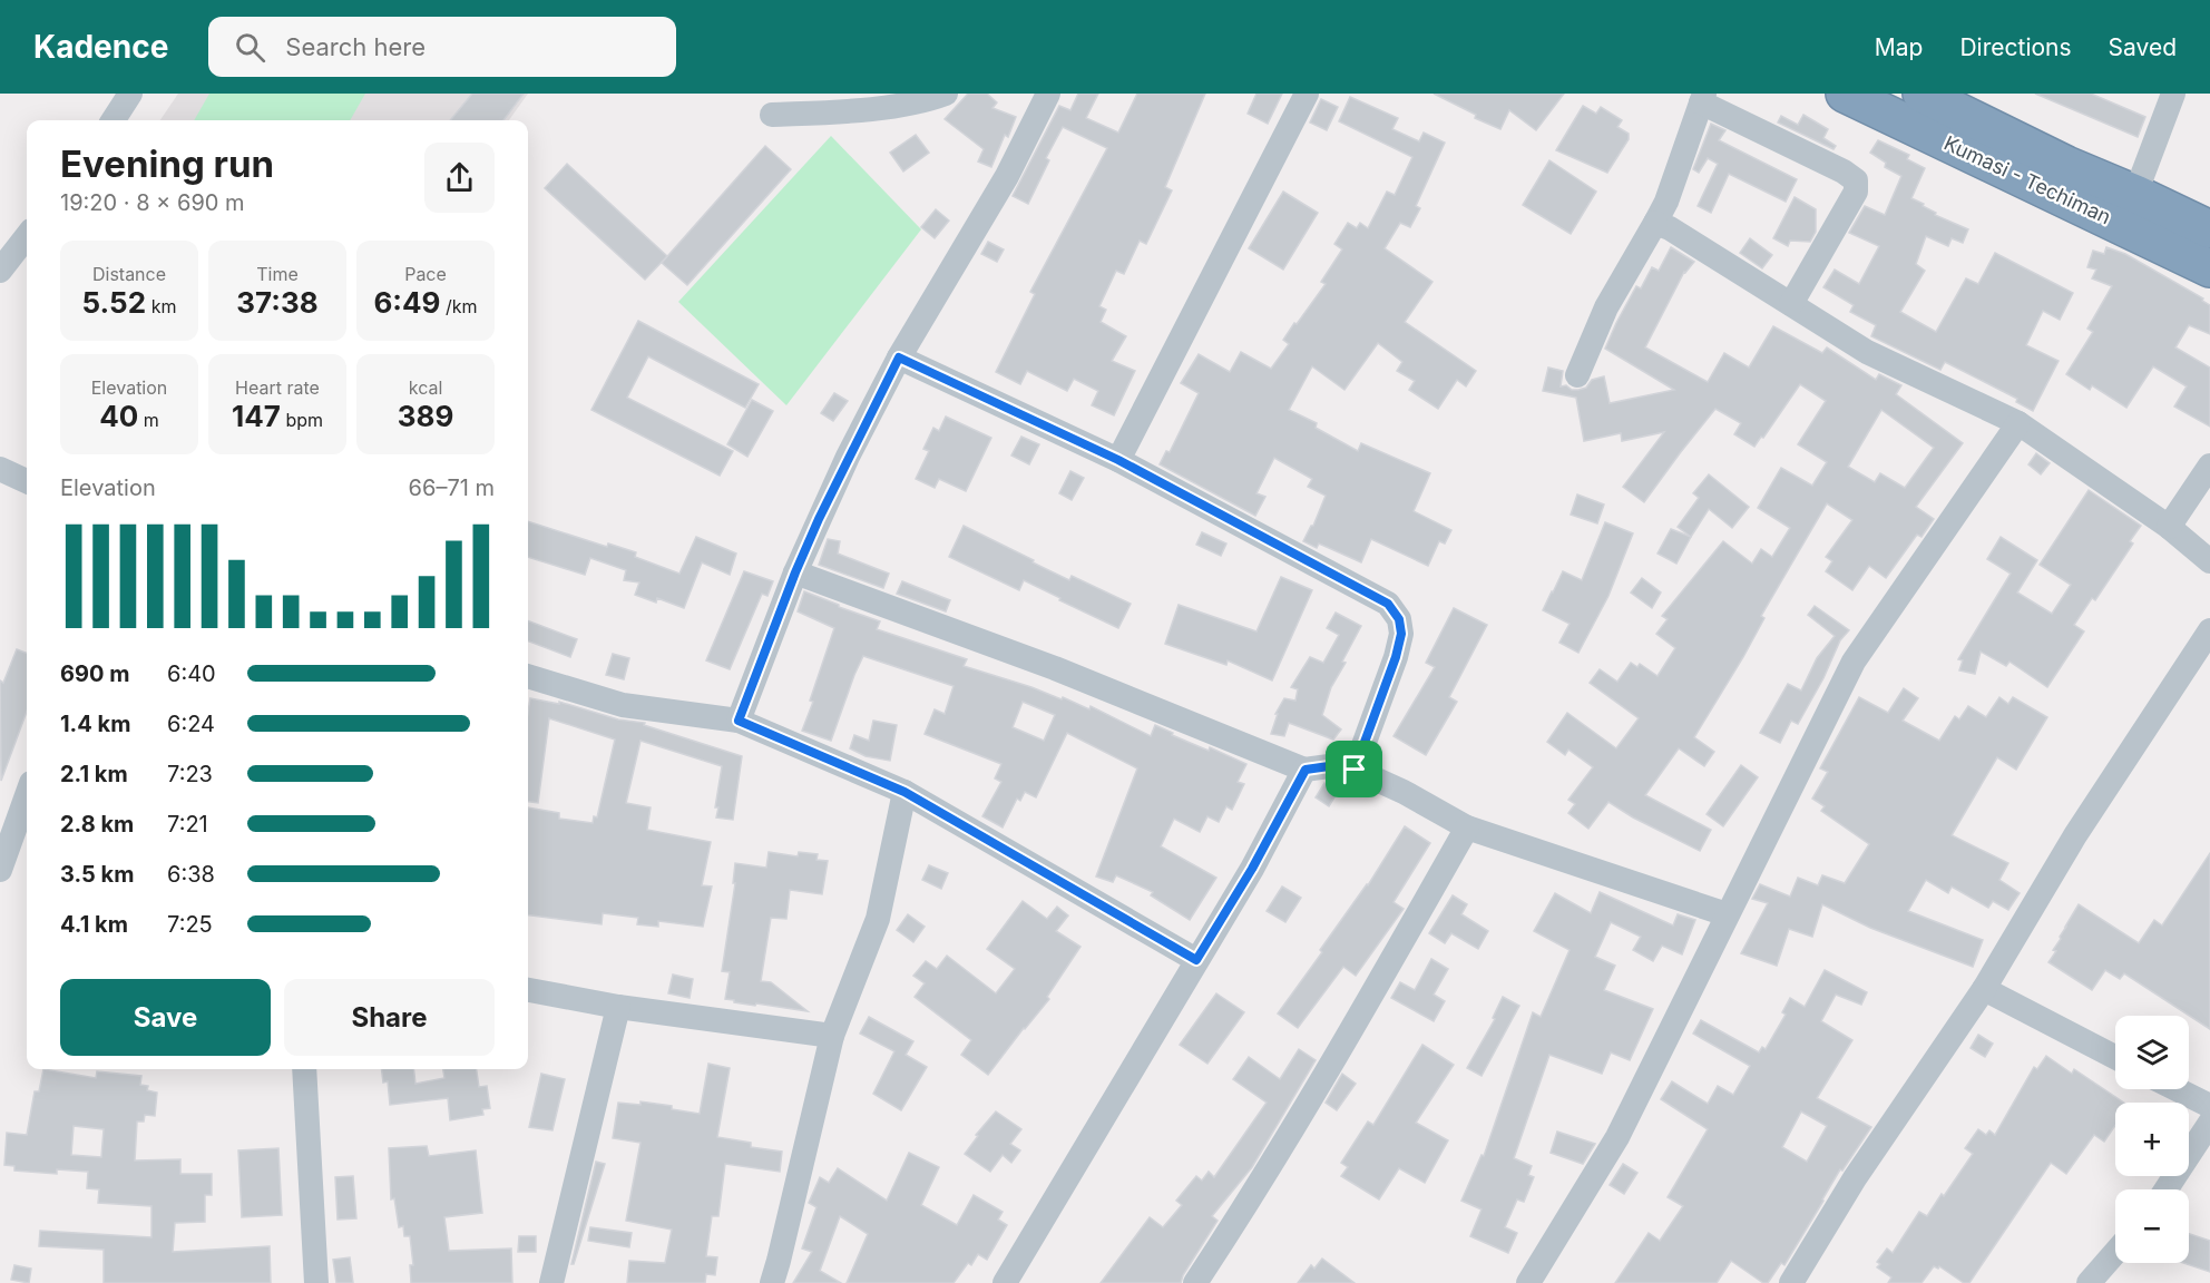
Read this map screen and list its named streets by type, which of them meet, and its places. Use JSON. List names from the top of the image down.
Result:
{
  "streets": {
    "highway": ["Kumasi - Techiman"]
  },
  "page": {
    "header": "Kadence",
    "search": "Search here",
    "nav": ["Map", "Directions", "Saved"],
    "heading": ["Evening run", "19:20 · 8 × 690 m"],
    "stats": [
      ["Distance", "5.52 km"],
      ["Time", "37:38"],
      ["Pace", "6:49 /km"],
      ["Elevation", "40 m"],
      ["Heart rate", "147 bpm"],
      ["kcal", "389"]
    ],
    "chart": ["Elevation", "66–71 m"],
    "list": [
      {
        "name": "690 m",
        "note": "6:40"
      },
      {
        "name": "1.4 km",
        "note": "6:24"
      },
      {
        "name": "2.1 km",
        "note": "7:23"
      },
      {
        "name": "2.8 km",
        "note": "7:21"
      },
      {
        "name": "3.5 km",
        "note": "6:38"
      },
      {
        "name": "4.1 km",
        "note": "7:25"
      }
    ],
    "buttons": ["Save", "Share"],
    "map_buttons": ["+", "−"]
  }
}
